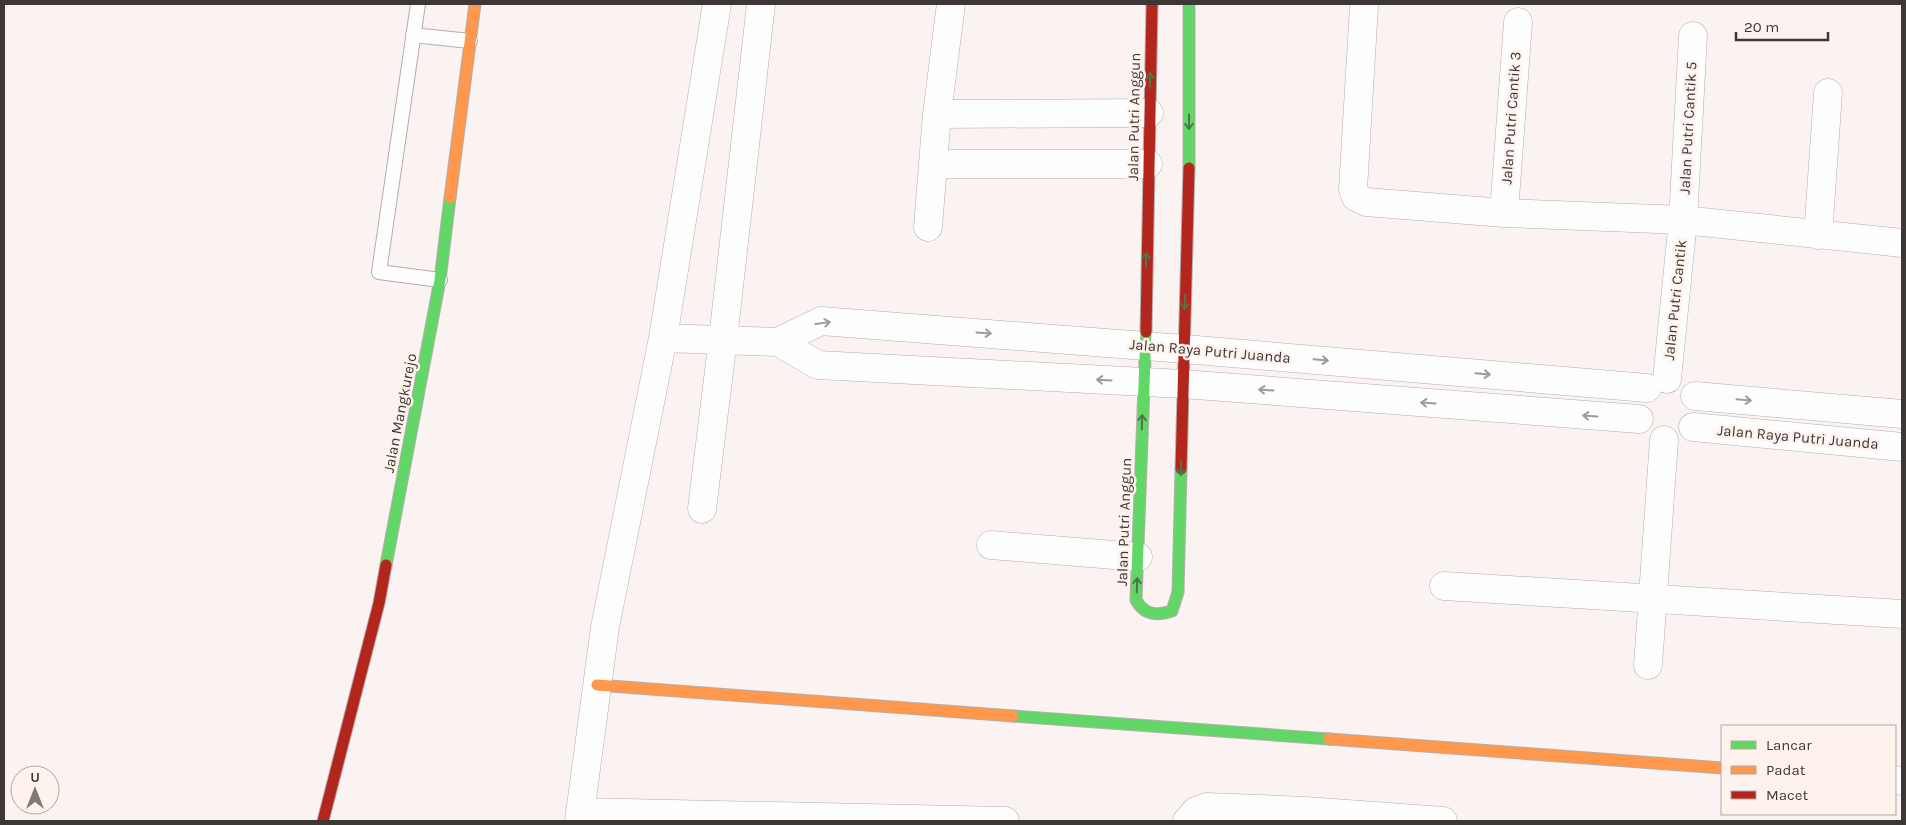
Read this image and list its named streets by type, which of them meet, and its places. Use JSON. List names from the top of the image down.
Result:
{
  "streets": {
    "street": [
      "Jalan Putri Anggun",
      "Jalan Putri Cantik 3",
      "Jalan Putri Cantik 5",
      "Jalan Putri Cantik",
      "Jalan Raya Putri Juanda",
      "Jalan Mangkurejo"
    ]
  },
  "crossings": [
    ["Jalan Putri Anggun", "Jalan Raya Putri Juanda"],
    ["Jalan Putri Cantik 5", "Jalan Putri Cantik"],
    ["Jalan Putri Cantik", "Jalan Raya Putri Juanda"]
  ],
  "legend": ["Lancar", "Padat", "Macet"],
  "scale_bar": "20 m",
  "north": "top"
}
